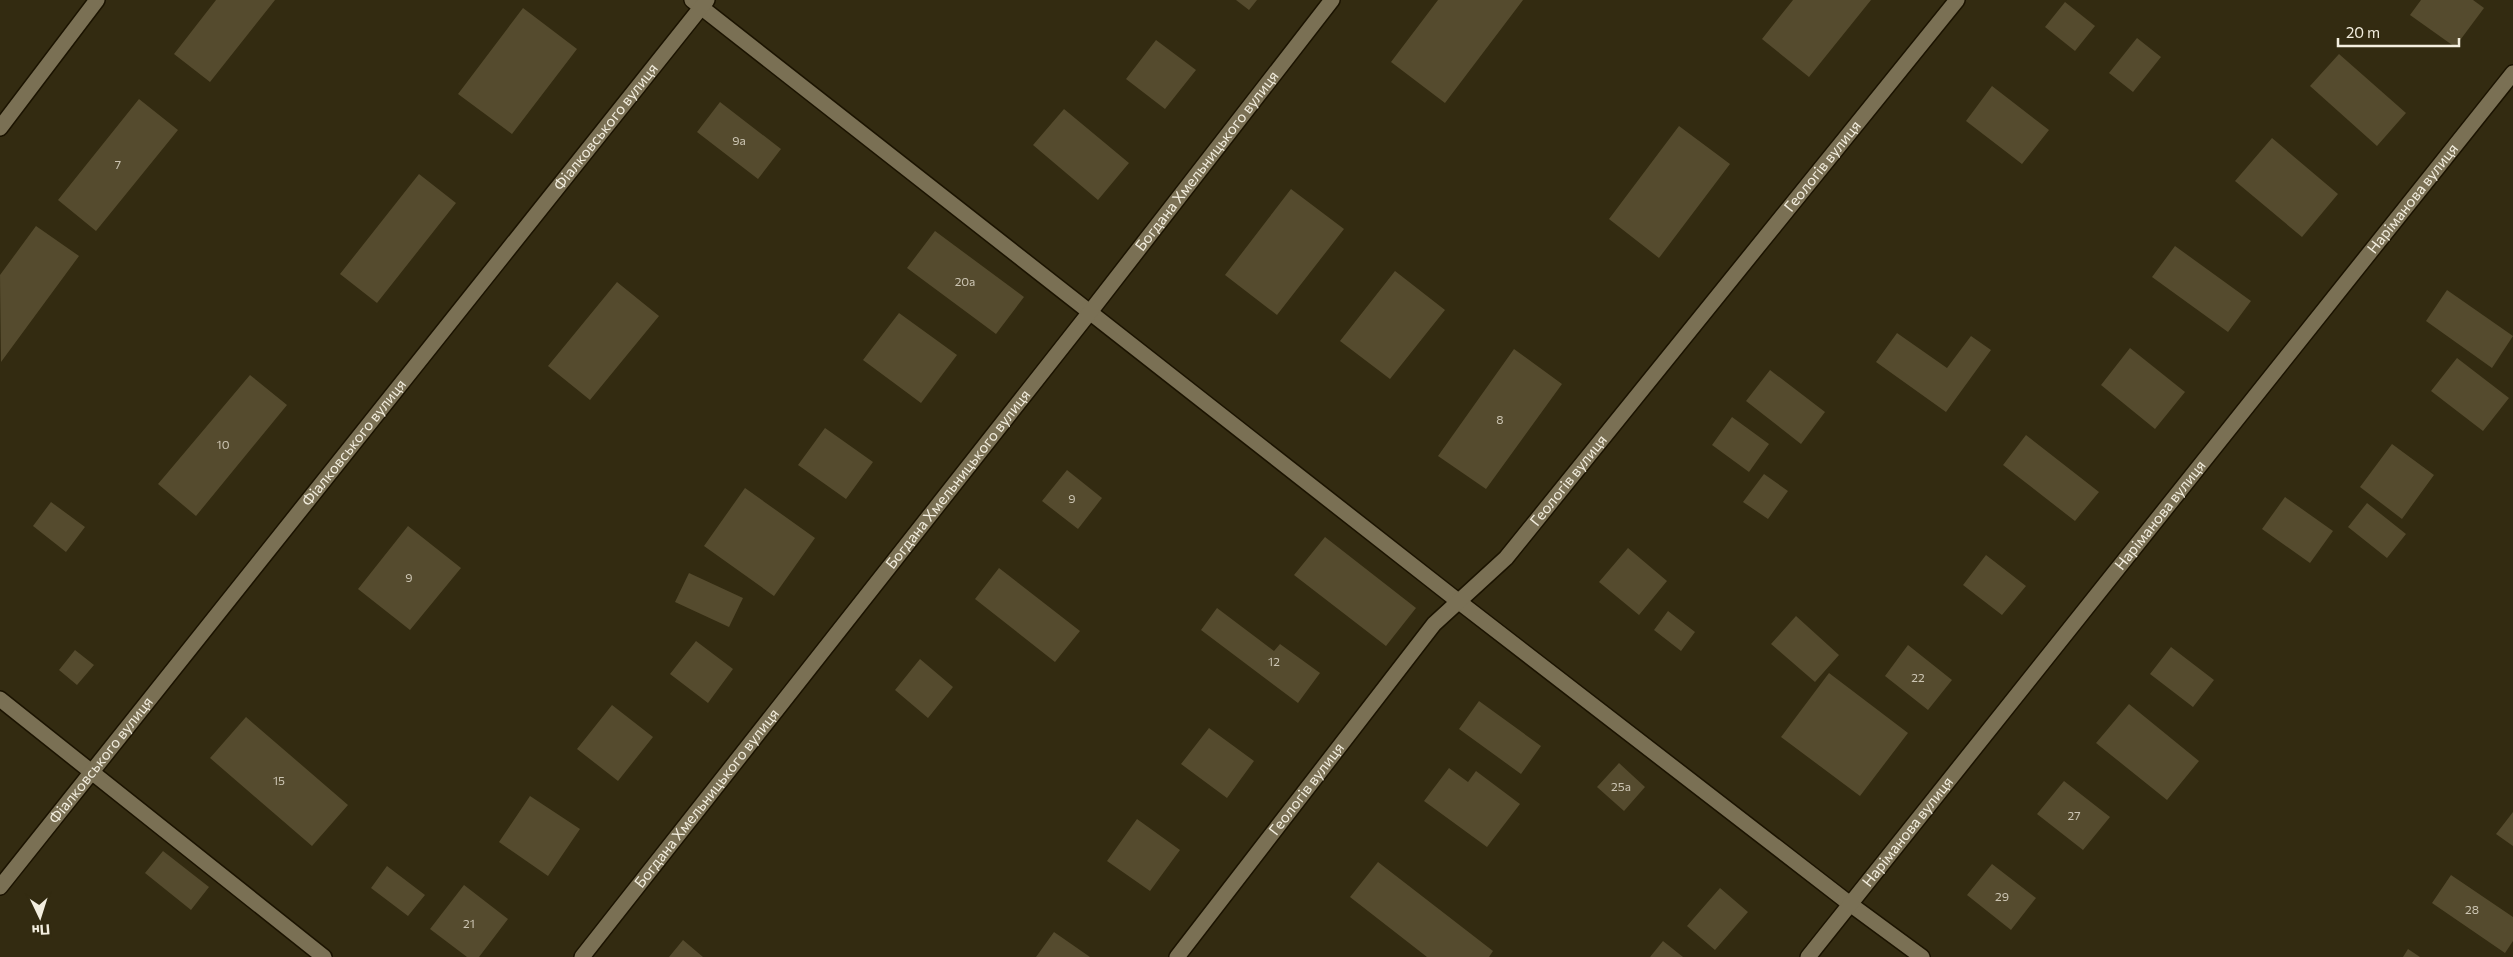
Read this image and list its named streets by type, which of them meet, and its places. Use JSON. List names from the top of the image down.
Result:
{
  "streets": {
    "street": [
      "Фіалковського вулиця",
      "Богдана Хмельницького вулиця",
      "Геологів вулиця",
      "Наріманова вулиця"
    ]
  },
  "house_numbers": [
    "9а",
    "7",
    "20а",
    "8",
    "10",
    "9",
    "9",
    "12",
    "22",
    "15",
    "25а",
    "27",
    "29",
    "28",
    "21"
  ],
  "scale_bar": "20 m",
  "north": "bottom"
}
